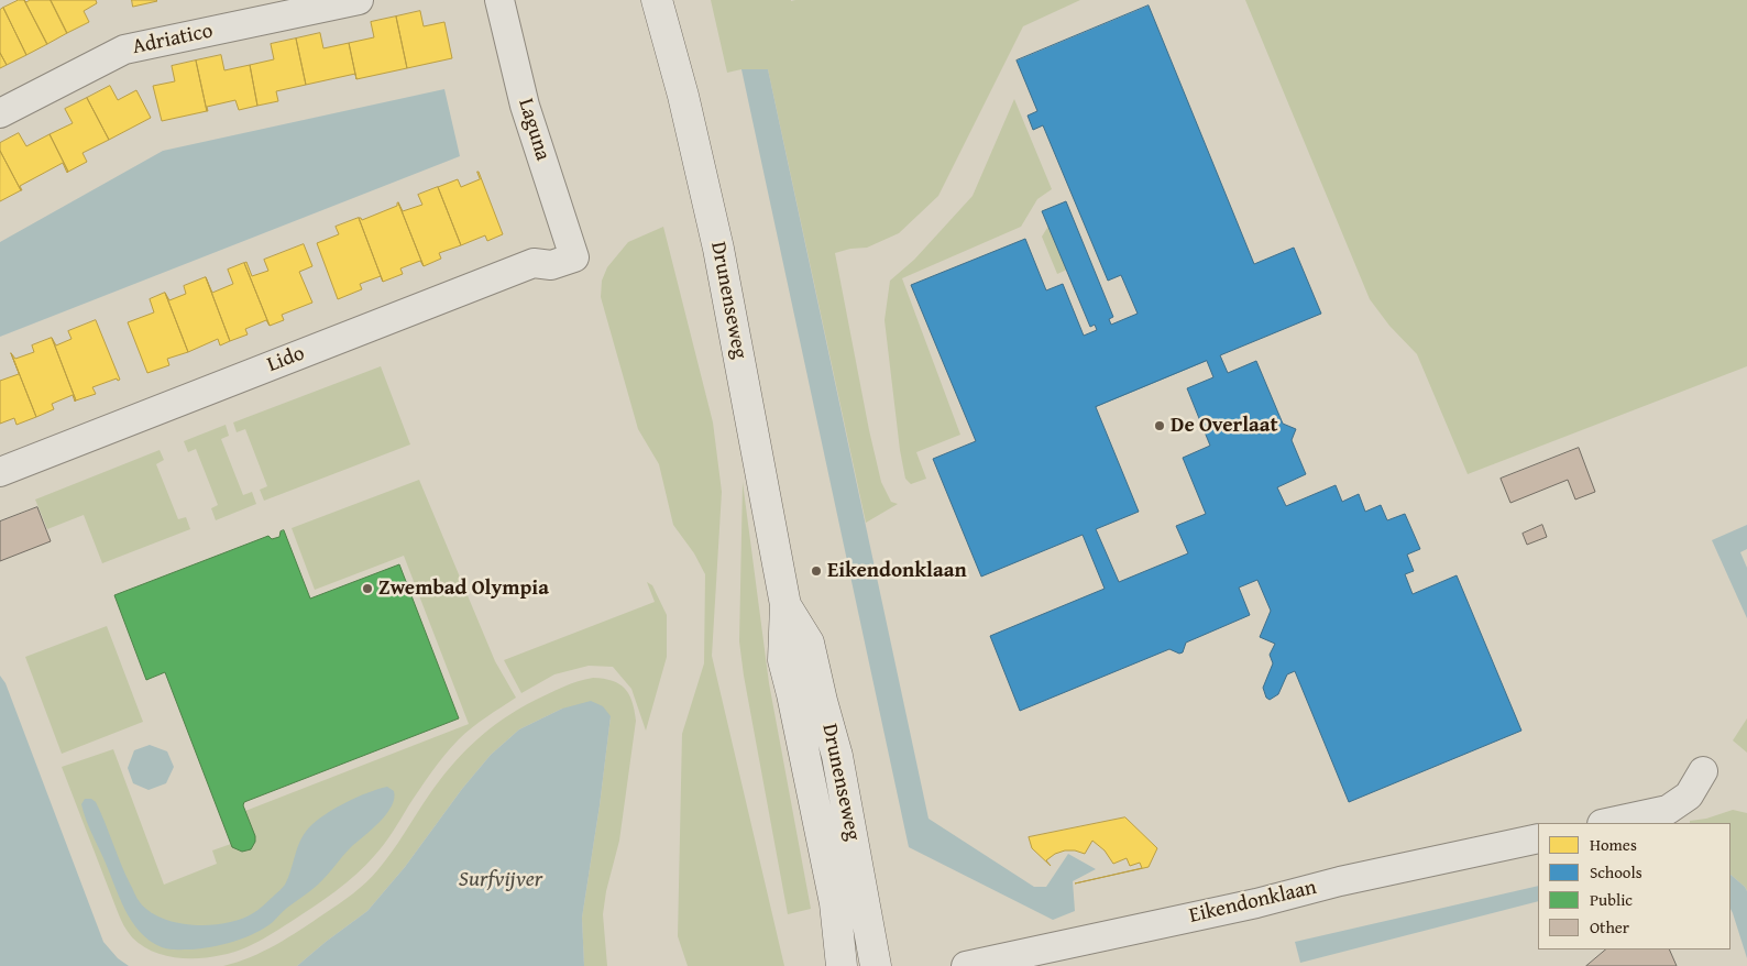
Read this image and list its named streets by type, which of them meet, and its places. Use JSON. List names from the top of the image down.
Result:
{
  "streets": {
    "street": [
      "Adriatico",
      "Laguna",
      "Drunenseweg",
      "Lido",
      "Eikendonklaan"
    ]
  },
  "crossings": [
    ["Laguna", "Lido"]
  ],
  "water": ["Surfvijver"],
  "places": ["De Overlaat", "Eikendonklaan", "Zwembad Olympia"],
  "legend": [
    "Homes",
    "Schools",
    "Public",
    "Other"
  ]
}
